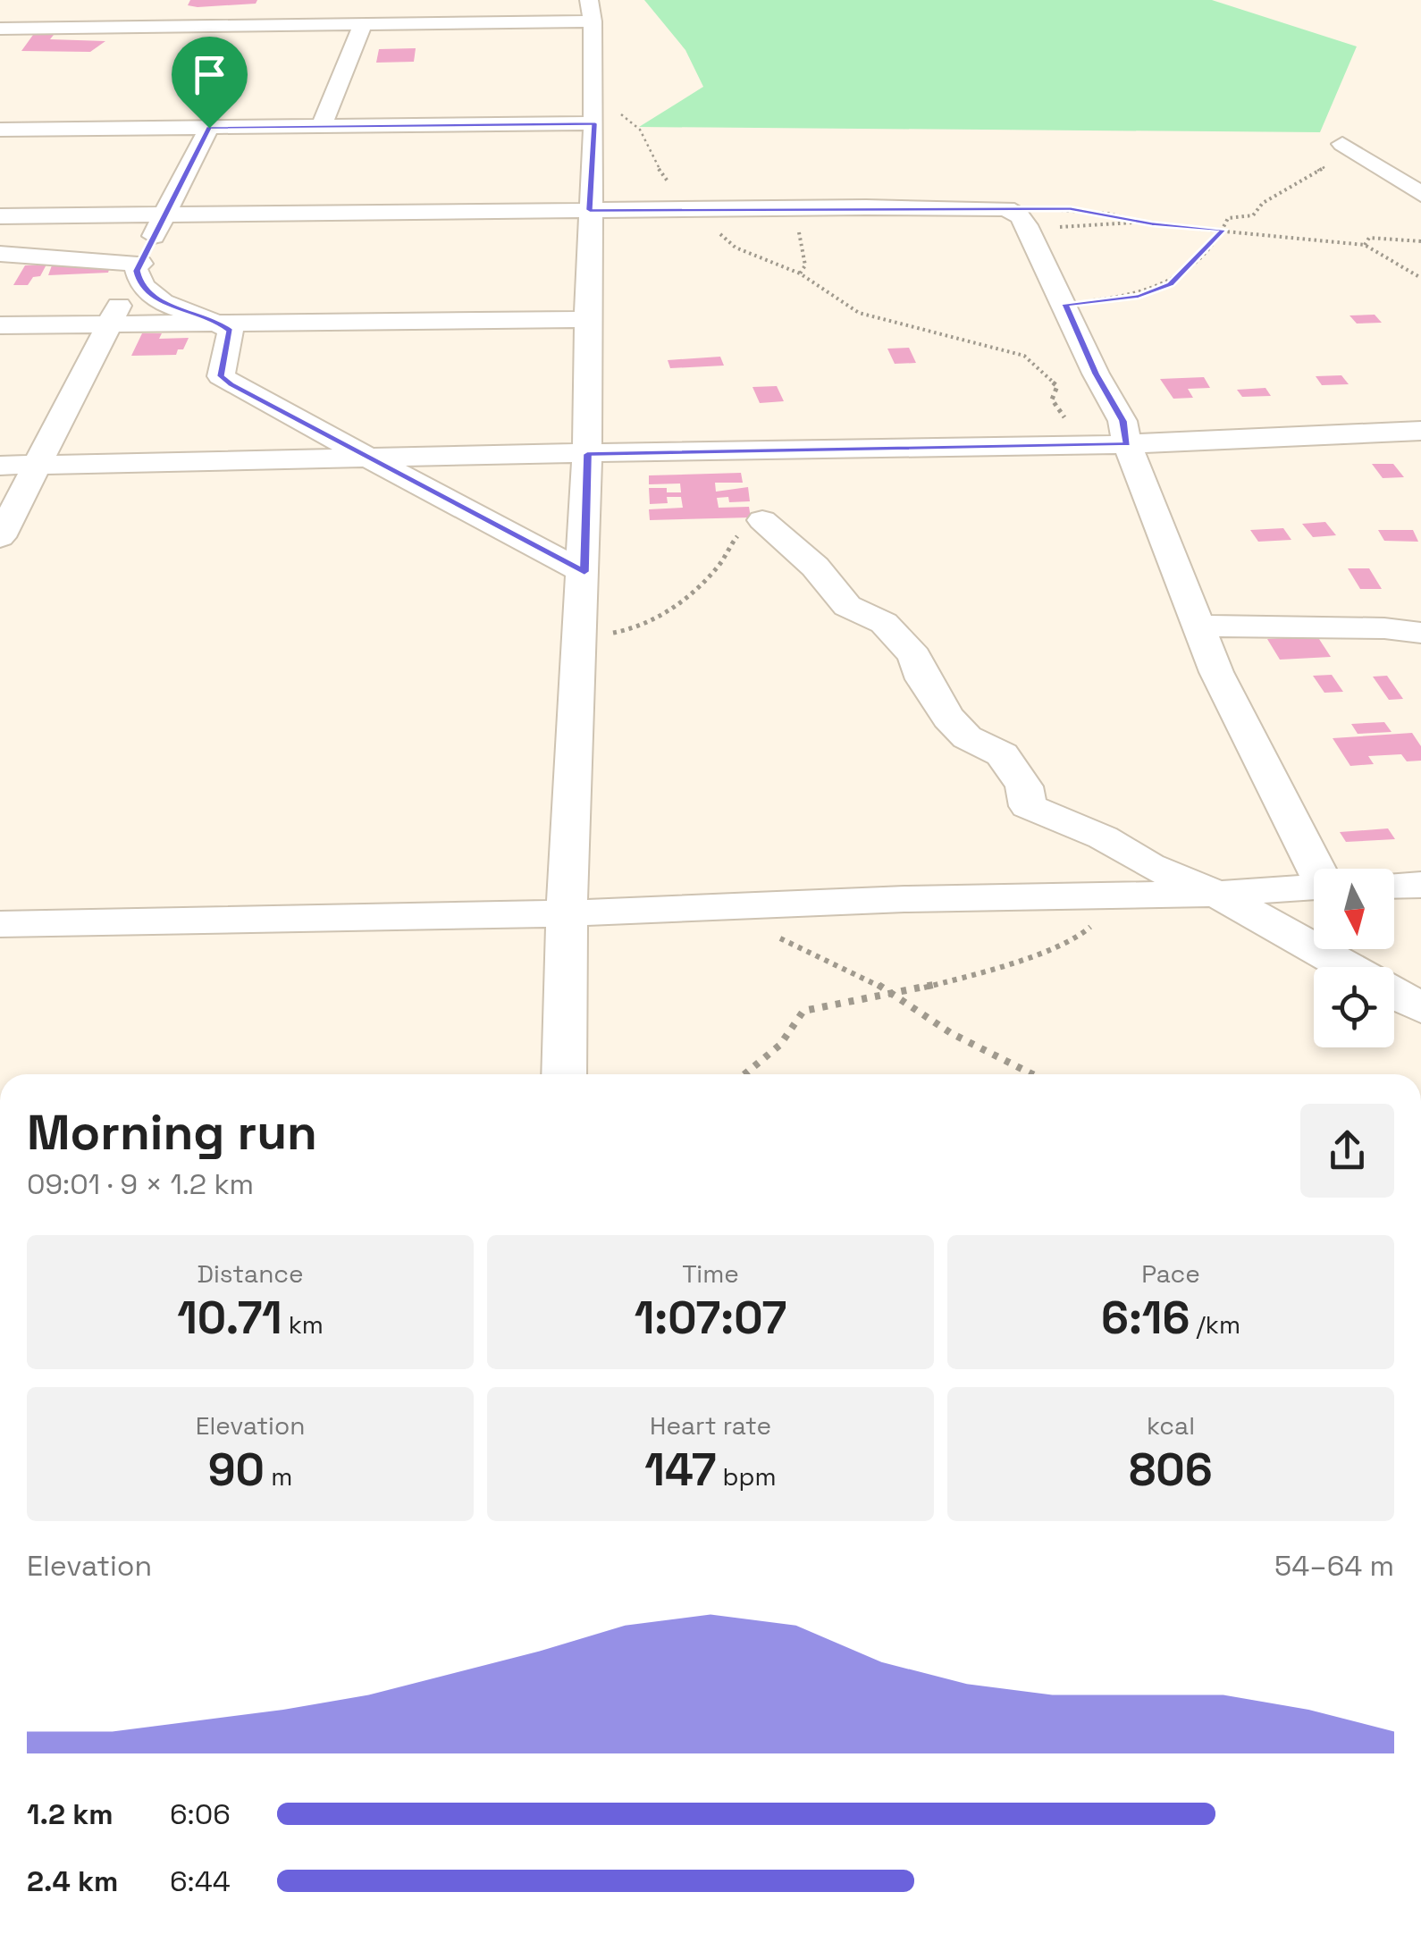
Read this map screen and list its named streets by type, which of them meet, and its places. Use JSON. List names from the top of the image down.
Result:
{
  "north": "bottom",
  "page": {
    "heading": ["Morning run", "09:01 · 9 × 1.2 km"],
    "stats": [
      ["Distance", "10.71 km"],
      ["Time", "1:07:07"],
      ["Pace", "6:16 /km"],
      ["Elevation", "90 m"],
      ["Heart rate", "147 bpm"],
      ["kcal", "806"]
    ],
    "chart": ["Elevation", "54–64 m"],
    "list": [
      {
        "name": "1.2 km",
        "note": "6:06"
      },
      {
        "name": "2.4 km",
        "note": "6:44"
      }
    ]
  }
}
